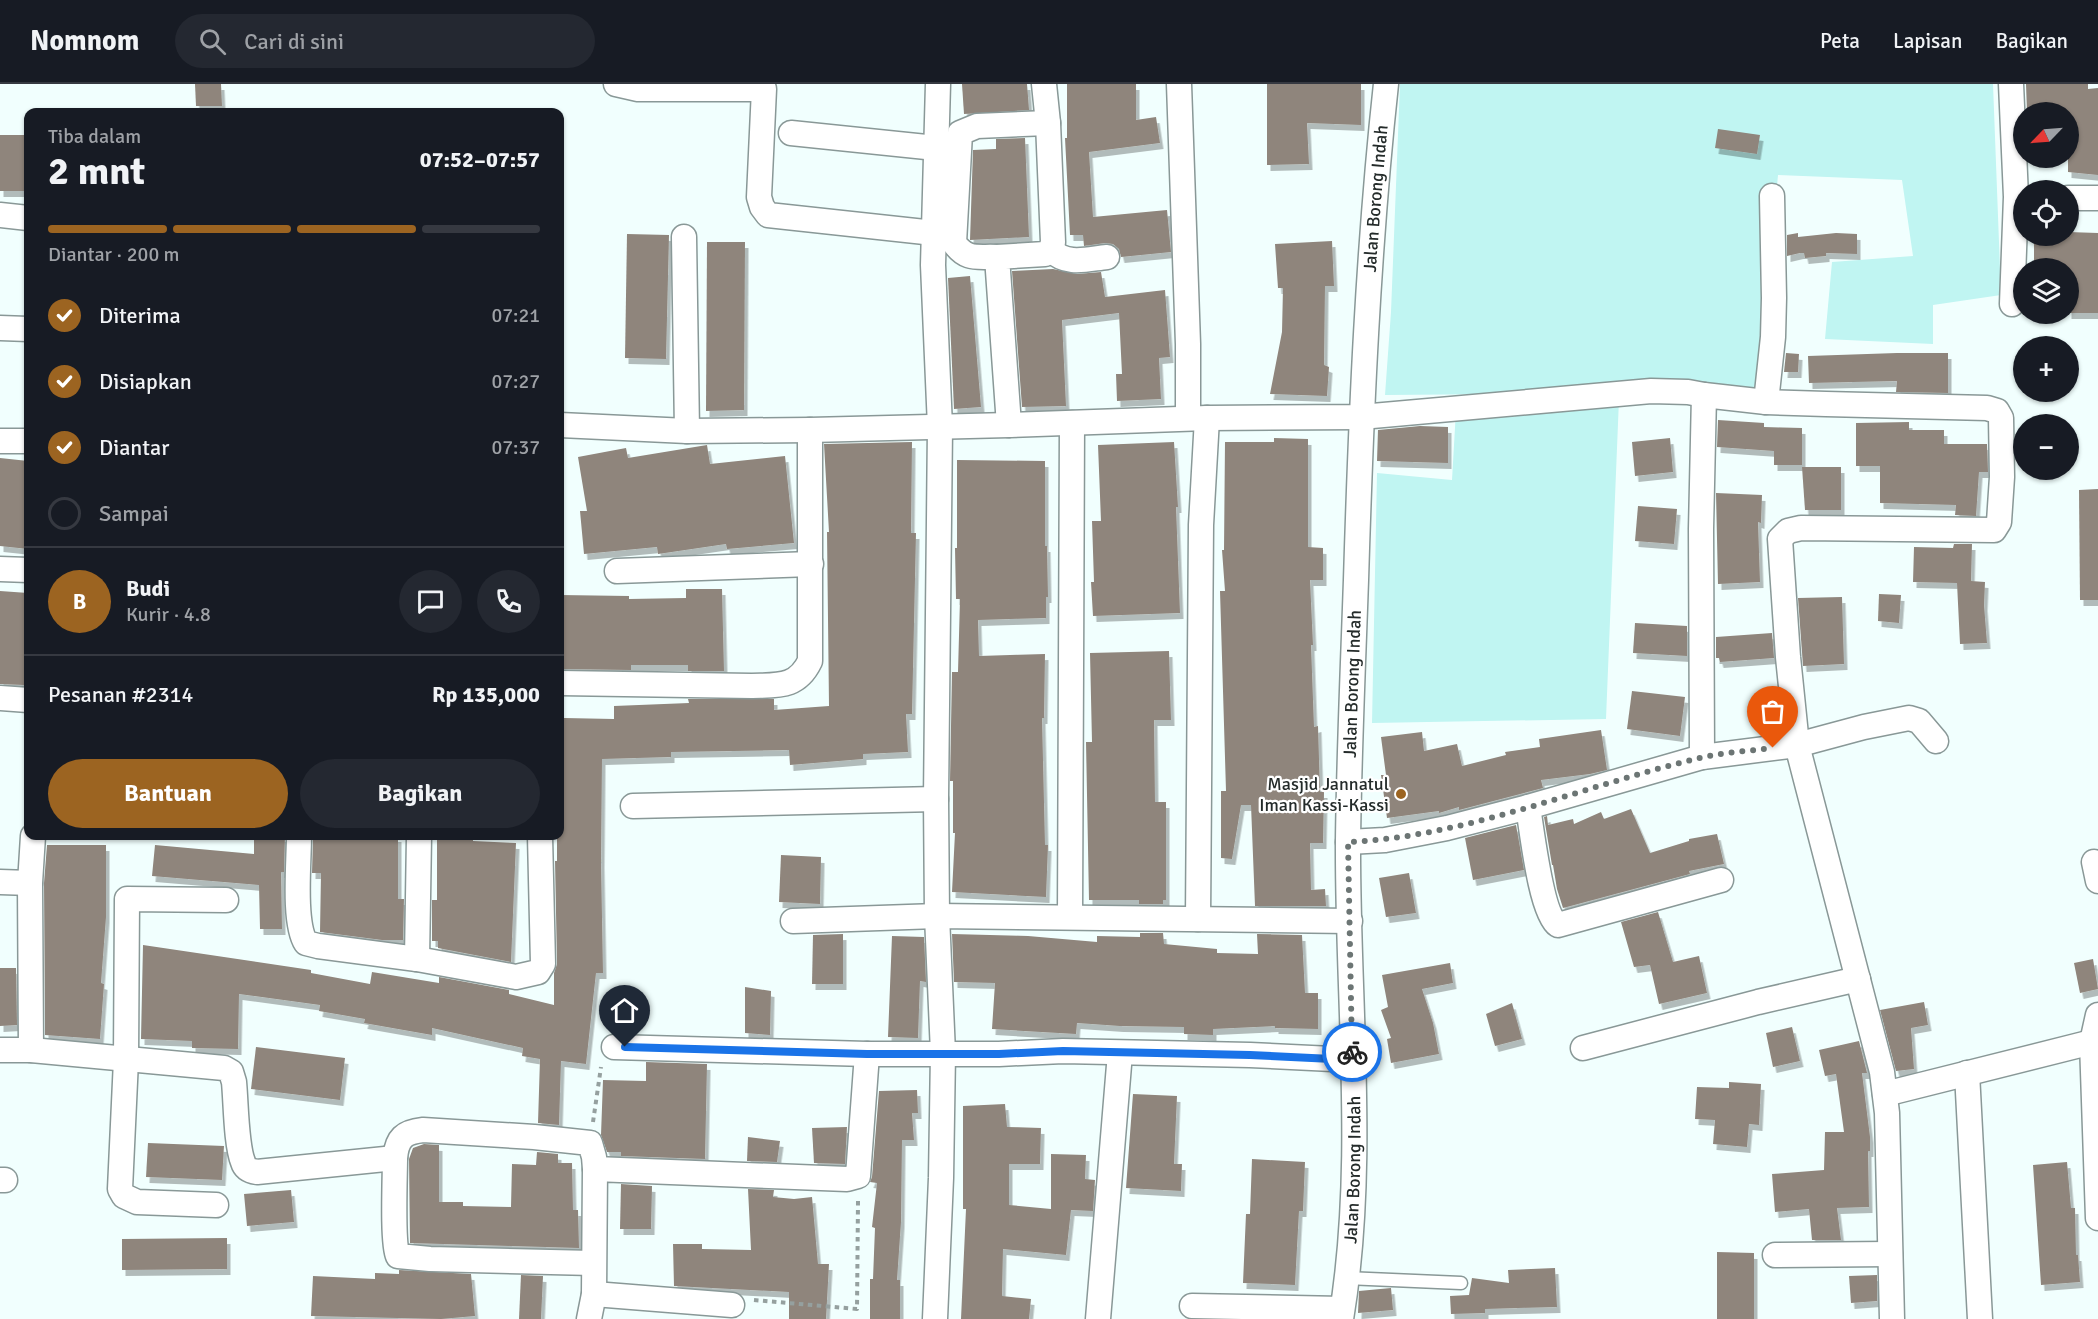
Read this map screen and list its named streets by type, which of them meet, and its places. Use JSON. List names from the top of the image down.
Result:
{
  "streets": {
    "street": ["Jalan Borong Indah"]
  },
  "places": ["Masjid Jannatul Iman Kassi-Kassi"],
  "north": "bottom left",
  "page": {
    "header": "Nomnom",
    "search": "Cari di sini",
    "nav": ["Peta", "Lapisan", "Bagikan"],
    "map_buttons": ["+", "−"],
    "heading": ["2 mnt", "Tiba dalam", "07:52–07:57"],
    "panel": [
      "Budi",
      "Kurir · 4.8",
      "Pesanan #2314",
      "Rp 135,000"
    ],
    "bar": "Diantar · 200 m",
    "list": [
      ["Diterima", "07:21"],
      ["Disiapkan", "07:27"],
      ["Diantar", "07:37"],
      "Sampai"
    ],
    "round": "B",
    "buttons": ["Bantuan", "Bagikan"]
  }
}
